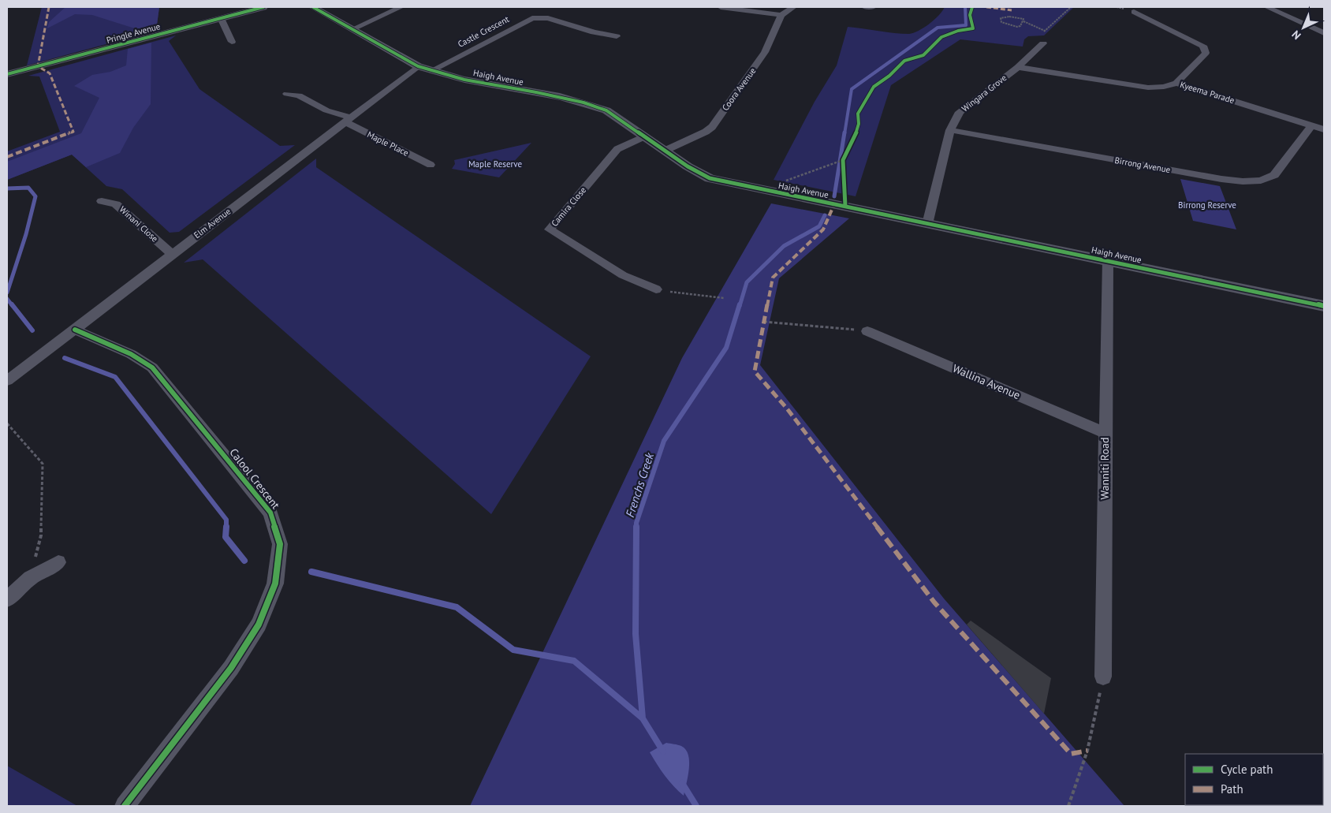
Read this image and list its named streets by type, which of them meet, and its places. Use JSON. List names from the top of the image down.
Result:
{
  "streets": {
    "street": [
      "Castle Crescent",
      "Pringle Avenue",
      "Haigh Avenue",
      "Coora Avenue",
      "Kyeema Parade",
      "Wingara Grove",
      "Maple Place",
      "Birrong Avenue",
      "Camira Close",
      "Elm Avenue",
      "Winani Close",
      "Wallina Avenue",
      "Wanniti Road",
      "Calool Crescent"
    ]
  },
  "crossings": [
    ["Castle Crescent", "Haigh Avenue"],
    ["Castle Crescent", "Elm Avenue"],
    ["Haigh Avenue", "Coora Avenue"],
    ["Haigh Avenue", "Wingara Grove"],
    ["Haigh Avenue", "Camira Close"],
    ["Haigh Avenue", "Elm Avenue"],
    ["Haigh Avenue", "Wanniti Road"],
    ["Kyeema Parade", "Wingara Grove"],
    ["Kyeema Parade", "Birrong Avenue"],
    ["Wingara Grove", "Birrong Avenue"],
    ["Maple Place", "Elm Avenue"],
    ["Elm Avenue", "Winani Close"],
    ["Elm Avenue", "Calool Crescent"],
    ["Wallina Avenue", "Wanniti Road"]
  ],
  "water": ["Frenchs Creek"],
  "parks": ["Maple Reserve", "Birrong Reserve"],
  "legend": ["Cycle path", "Path"],
  "north": "bottom left"
}
